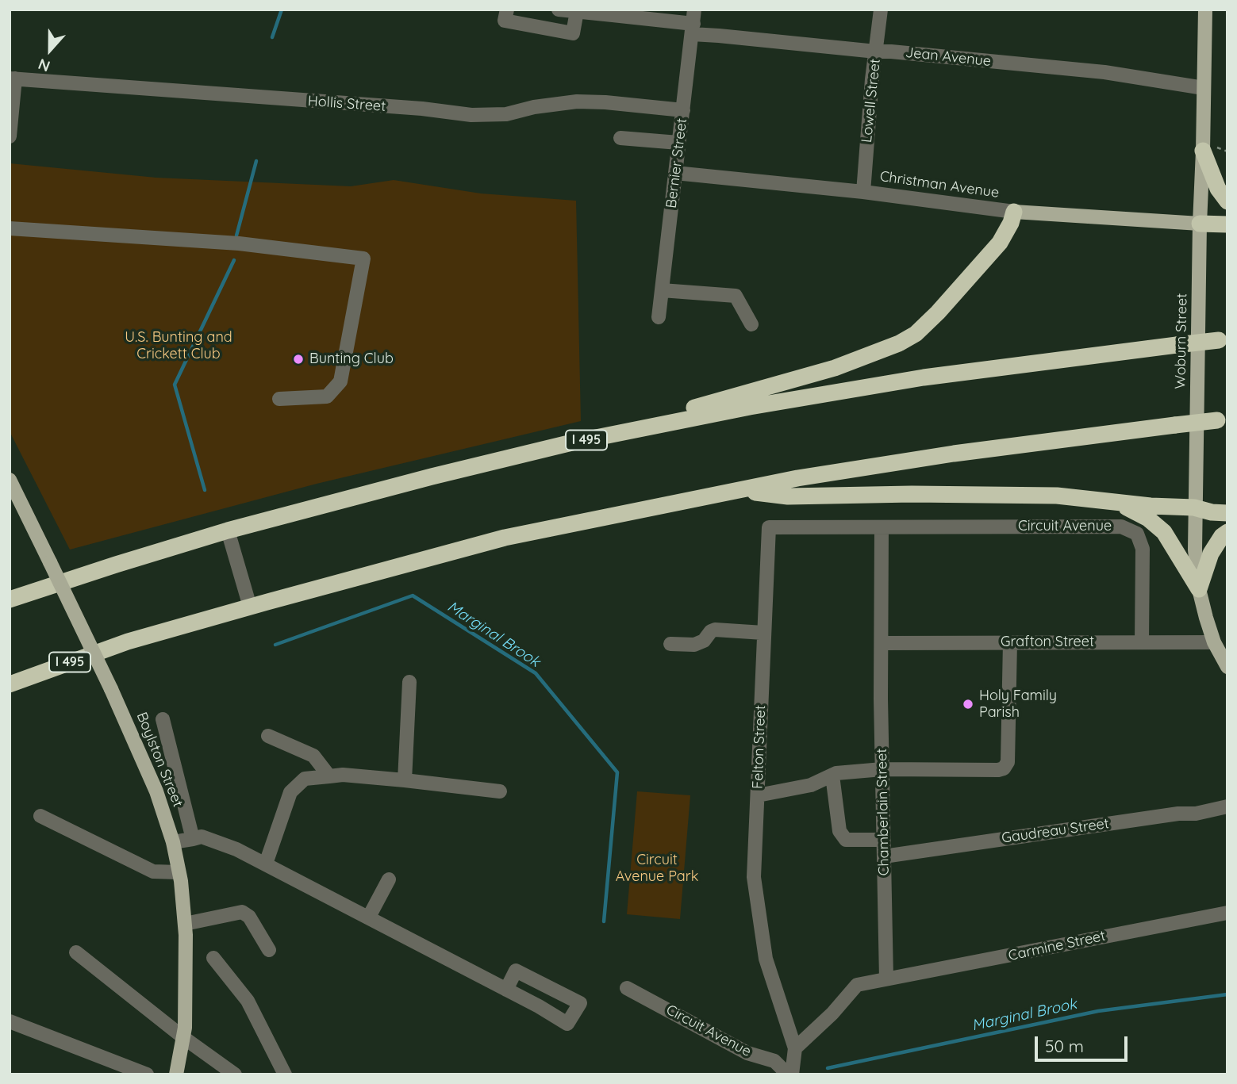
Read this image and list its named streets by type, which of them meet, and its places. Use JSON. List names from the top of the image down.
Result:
{
  "streets": {
    "highway": ["I 495"],
    "main road": ["Christman Avenue", "Woburn Street", "Boylston Street"],
    "street": [
      "Jean Avenue",
      "Lowell Street",
      "Hollis Street",
      "Bernier Street",
      "Circuit Avenue",
      "Grafton Street",
      "Felton Street",
      "Chamberlain Street",
      "Gaudreau Street",
      "Carmine Street"
    ]
  },
  "crossings": [
    ["Jean Avenue", "Lowell Street"],
    ["Jean Avenue", "Bernier Street"],
    ["Jean Avenue", "Woburn Street"],
    ["Lowell Street", "Christman Avenue"],
    ["Hollis Street", "Bernier Street"],
    ["Bernier Street", "Christman Avenue"],
    ["Christman Avenue", "Woburn Street"],
    ["Woburn Street", "Grafton Street"],
    ["Circuit Avenue", "Grafton Street"],
    ["Circuit Avenue", "Felton Street"],
    ["Circuit Avenue", "Chamberlain Street"],
    ["Grafton Street", "Chamberlain Street"],
    ["Felton Street", "Chamberlain Street"],
    ["Chamberlain Street", "Gaudreau Street"],
    ["Chamberlain Street", "Carmine Street"]
  ],
  "water": ["Marginal Brook"],
  "parks": ["U.S. Bunting and Crickett Club", "Circuit Avenue Park"],
  "places": ["Bunting Club", "Holy Family Parish"],
  "scale_bar": "50 m",
  "north": "bottom"
}
